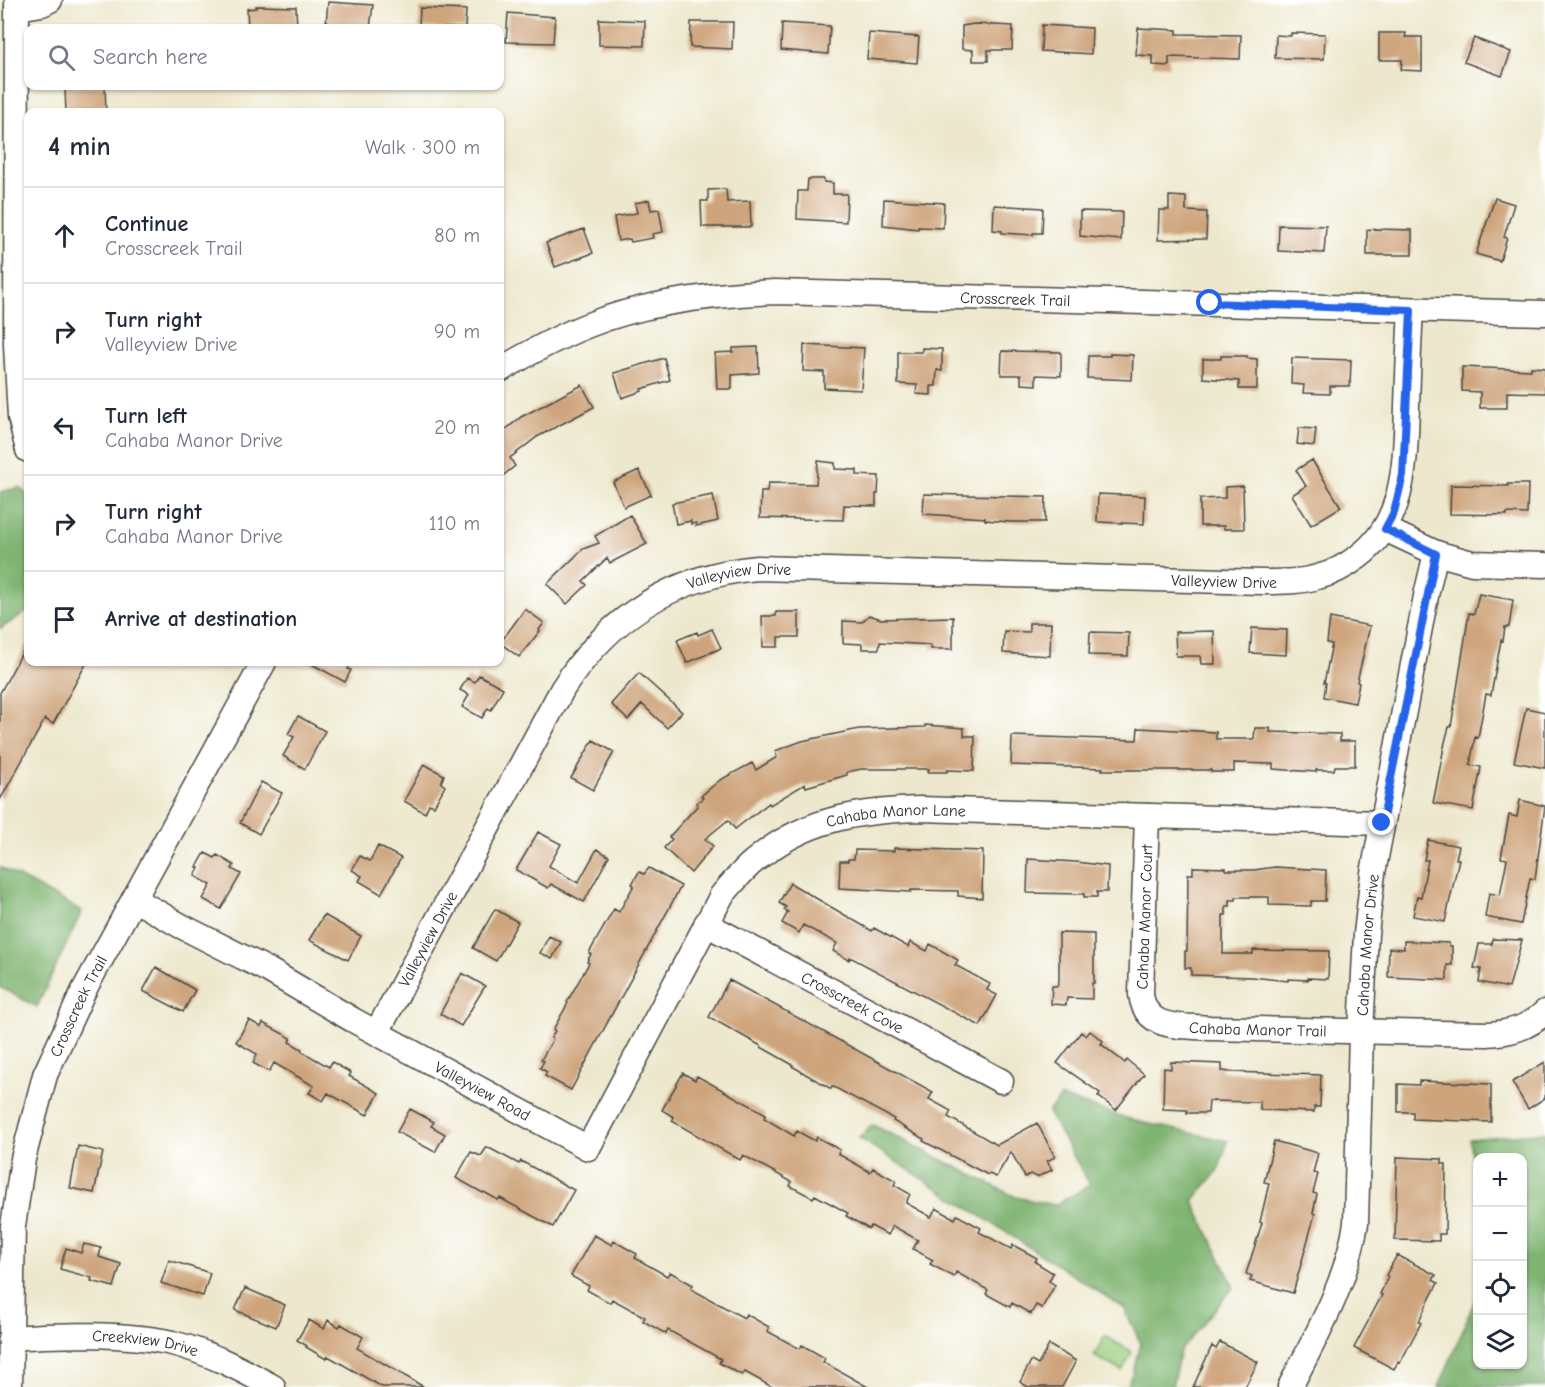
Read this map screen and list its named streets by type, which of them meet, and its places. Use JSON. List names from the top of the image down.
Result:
{
  "streets": {
    "street": [
      "Crosscreek Trail",
      "Valleyview Drive",
      "Cahaba Manor Lane",
      "Cahaba Manor Court",
      "Cahaba Manor Drive",
      "Crosscreek Cove",
      "Cahaba Manor Trail",
      "Valleyview Road",
      "Creekview Drive"
    ]
  },
  "crossings": [
    ["Crosscreek Trail", "Valleyview Drive"],
    ["Crosscreek Trail", "Creekview Drive"],
    ["Valleyview Drive", "Valleyview Road"],
    ["Cahaba Manor Lane", "Cahaba Manor Court"],
    ["Cahaba Manor Lane", "Cahaba Manor Drive"],
    ["Cahaba Manor Lane", "Crosscreek Cove"],
    ["Cahaba Manor Lane", "Valleyview Road"],
    ["Cahaba Manor Court", "Cahaba Manor Trail"],
    ["Cahaba Manor Drive", "Cahaba Manor Trail"]
  ],
  "page": {
    "search": "Search here",
    "heading": ["4 min", "Walk · 300 m"],
    "list": [
      ["Continue", "Crosscreek Trail", "80 m"],
      ["Turn right", "Valleyview Drive", "90 m"],
      ["Turn left", "Cahaba Manor Drive", "20 m"],
      ["Turn right", "Cahaba Manor Drive", "110 m"],
      "Arrive at destination"
    ],
    "map_buttons": ["+", "−"]
  }
}
